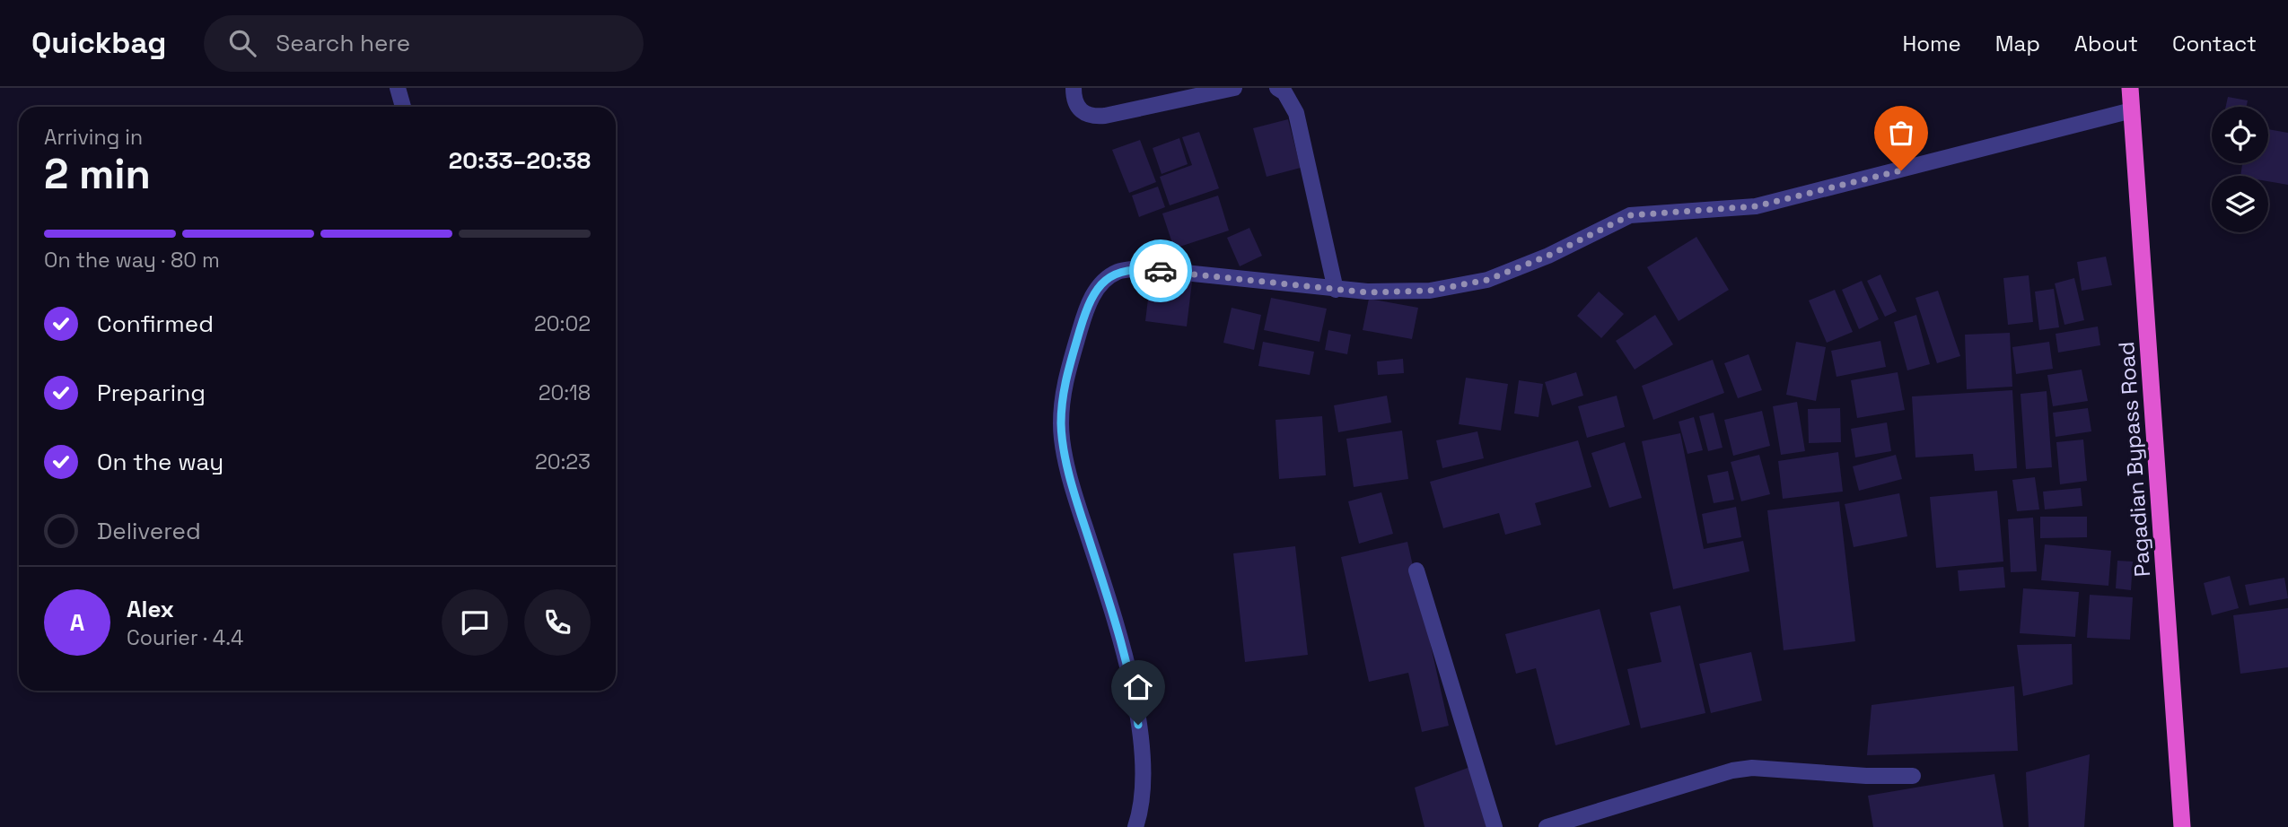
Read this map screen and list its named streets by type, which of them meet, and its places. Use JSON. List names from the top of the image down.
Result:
{
  "streets": {
    "highway": ["Pagadian Bypass Road"]
  },
  "page": {
    "header": "Quickbag",
    "search": "Search here",
    "nav": [
      "Home",
      "Map",
      "About",
      "Contact"
    ],
    "heading": ["2 min", "Arriving in", "20:33–20:38"],
    "panel": ["Alex", "Courier · 4.4"],
    "bar": "On the way · 80 m",
    "list": [
      ["Confirmed", "20:02"],
      ["Preparing", "20:18"],
      ["On the way", "20:23"],
      "Delivered"
    ],
    "round": "A"
  }
}
